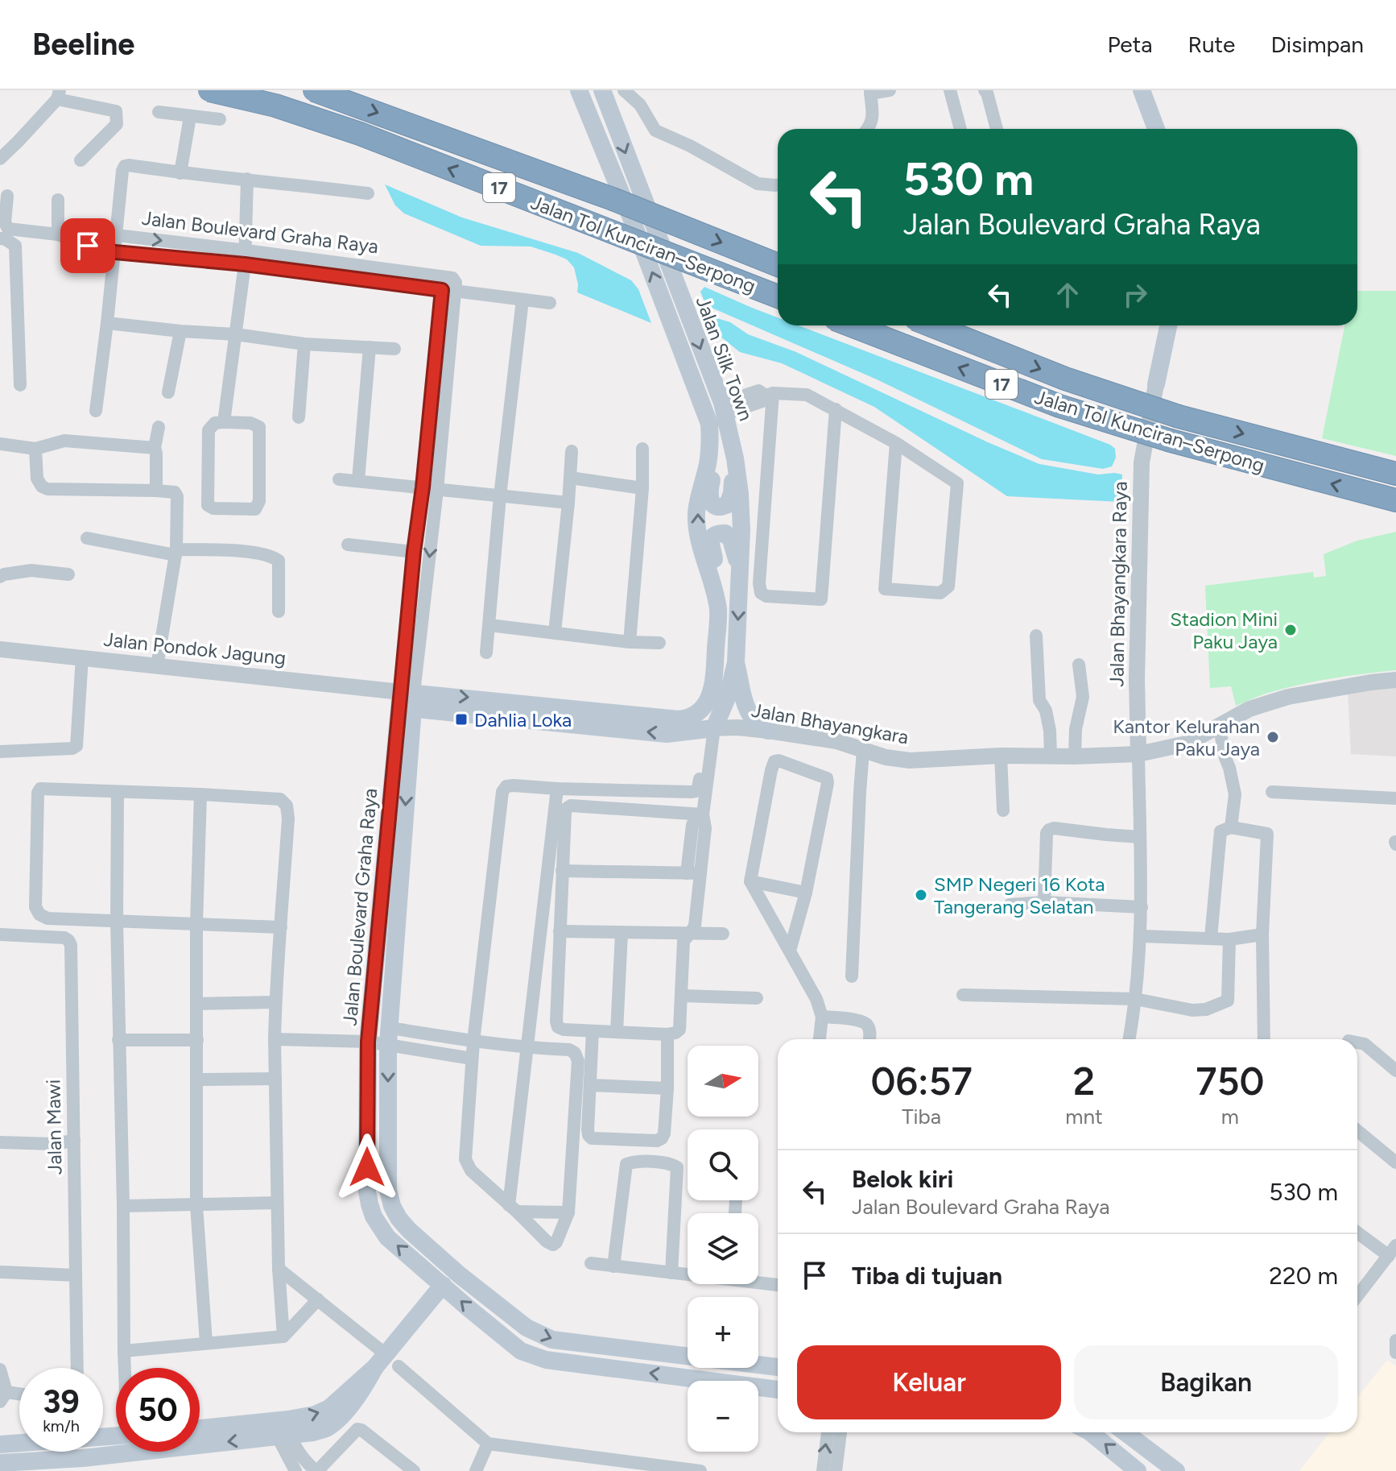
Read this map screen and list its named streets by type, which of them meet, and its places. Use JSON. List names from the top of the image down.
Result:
{
  "streets": {
    "highway": ["17", "Jalan Tol Kunciran–Serpong"],
    "main road": [
      "Jalan Boulevard Graha Raya",
      "Jalan Silk Town",
      "Jalan Bhayangkara Raya",
      "Jalan Bhayangkara"
    ],
    "street": ["Jalan Pondok Jagung", "Jalan Mawi"]
  },
  "crossings": [
    ["Jalan Boulevard Graha Raya", "Jalan Silk Town"],
    ["Jalan Boulevard Graha Raya", "Jalan Pondok Jagung"],
    ["Jalan Boulevard Graha Raya", "Jalan Bhayangkara"],
    ["Jalan Silk Town", "Jalan Pondok Jagung"],
    ["Jalan Silk Town", "Jalan Bhayangkara"],
    ["Jalan Bhayangkara Raya", "Jalan Bhayangkara"],
    ["Jalan Pondok Jagung", "Jalan Bhayangkara"]
  ],
  "places": {
    "other": ["Stadion Mini Paku Jaya", "Kantor Kelurahan Paku Jaya", "SMP Negeri 16 Kota Tangerang Selatan"],
    "transit": ["Dahlia Loka"]
  },
  "north": "right",
  "page": {
    "header": "Beeline",
    "nav": ["Peta", "Rute", "Disimpan"],
    "turn": ["530 m", "Jalan Boulevard Graha Raya"],
    "eta": [
      "06:57",
      "Tiba",
      "2",
      "mnt",
      "750",
      "m"
    ],
    "map_buttons": ["+", "−"],
    "list": [
      {
        "name": "Belok kiri",
        "note": "Jalan Boulevard Graha Raya",
        "value": "530 m"
      },
      {
        "name": "Tiba di tujuan",
        "value": "220 m"
      }
    ],
    "buttons": ["Keluar", "Bagikan"],
    "speed": "39 km/h",
    "limit": "50"
  }
}
